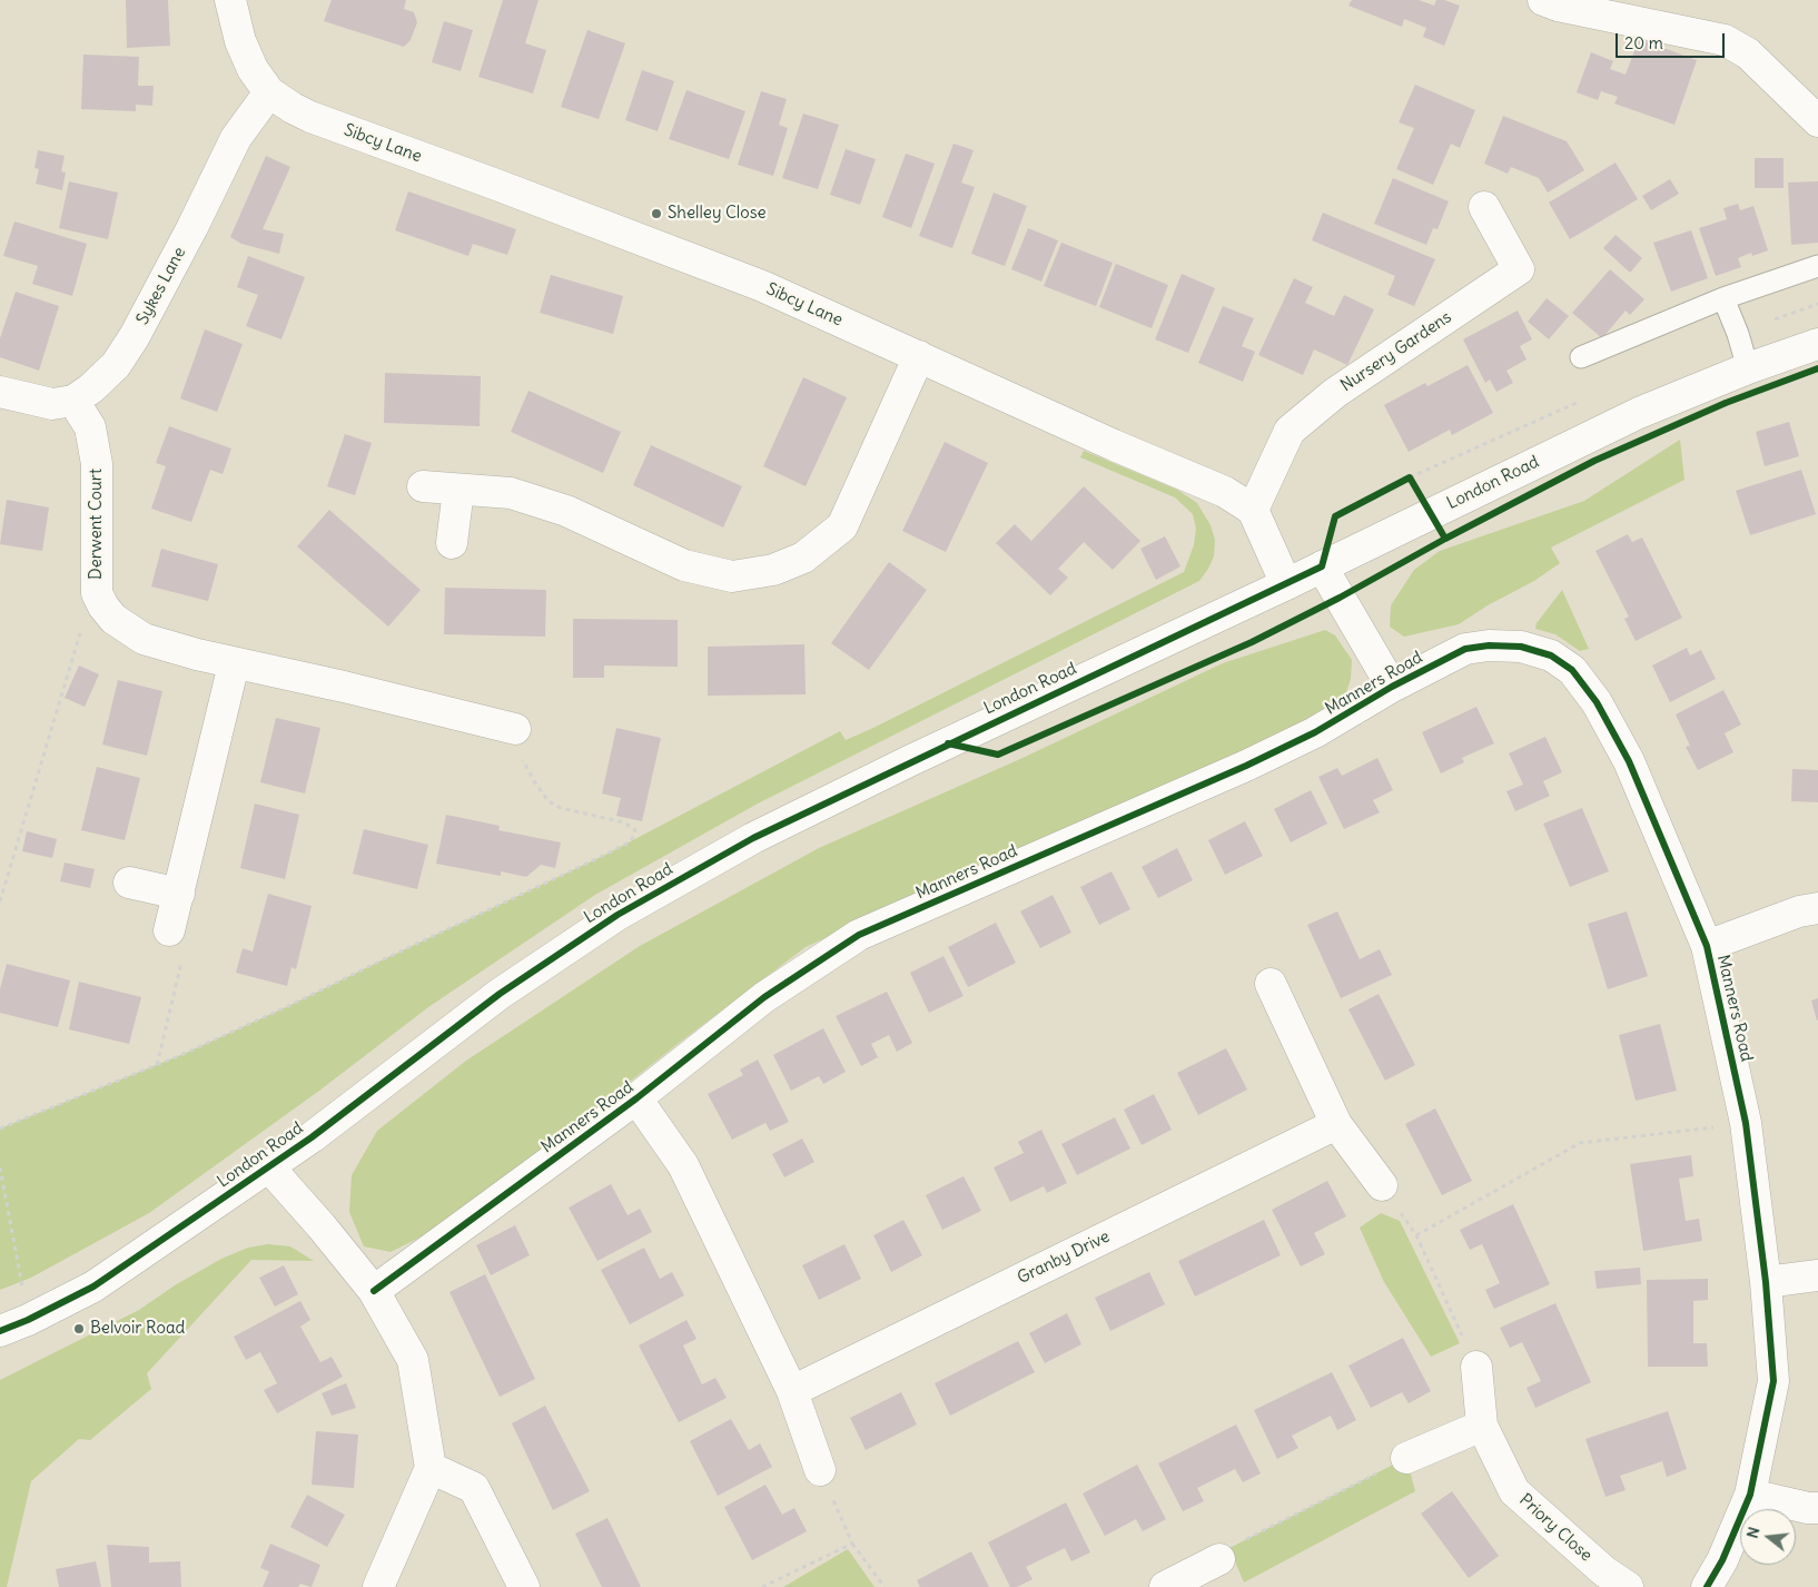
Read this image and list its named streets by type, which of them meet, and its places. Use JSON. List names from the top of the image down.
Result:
{
  "streets": {
    "street": [
      "Sibcy Lane",
      "Sykes Lane",
      "Nursery Gardens",
      "London Road",
      "Derwent Court",
      "Manners Road",
      "Granby Drive",
      "Priory Close"
    ]
  },
  "crossings": [
    ["Sibcy Lane", "Sykes Lane"],
    ["Sibcy Lane", "Nursery Gardens"],
    ["Sykes Lane", "Derwent Court"],
    ["London Road", "Manners Road"]
  ],
  "places": ["Shelley Close", "Belvoir Road"],
  "scale_bar": "20 m",
  "north": "left"
}
